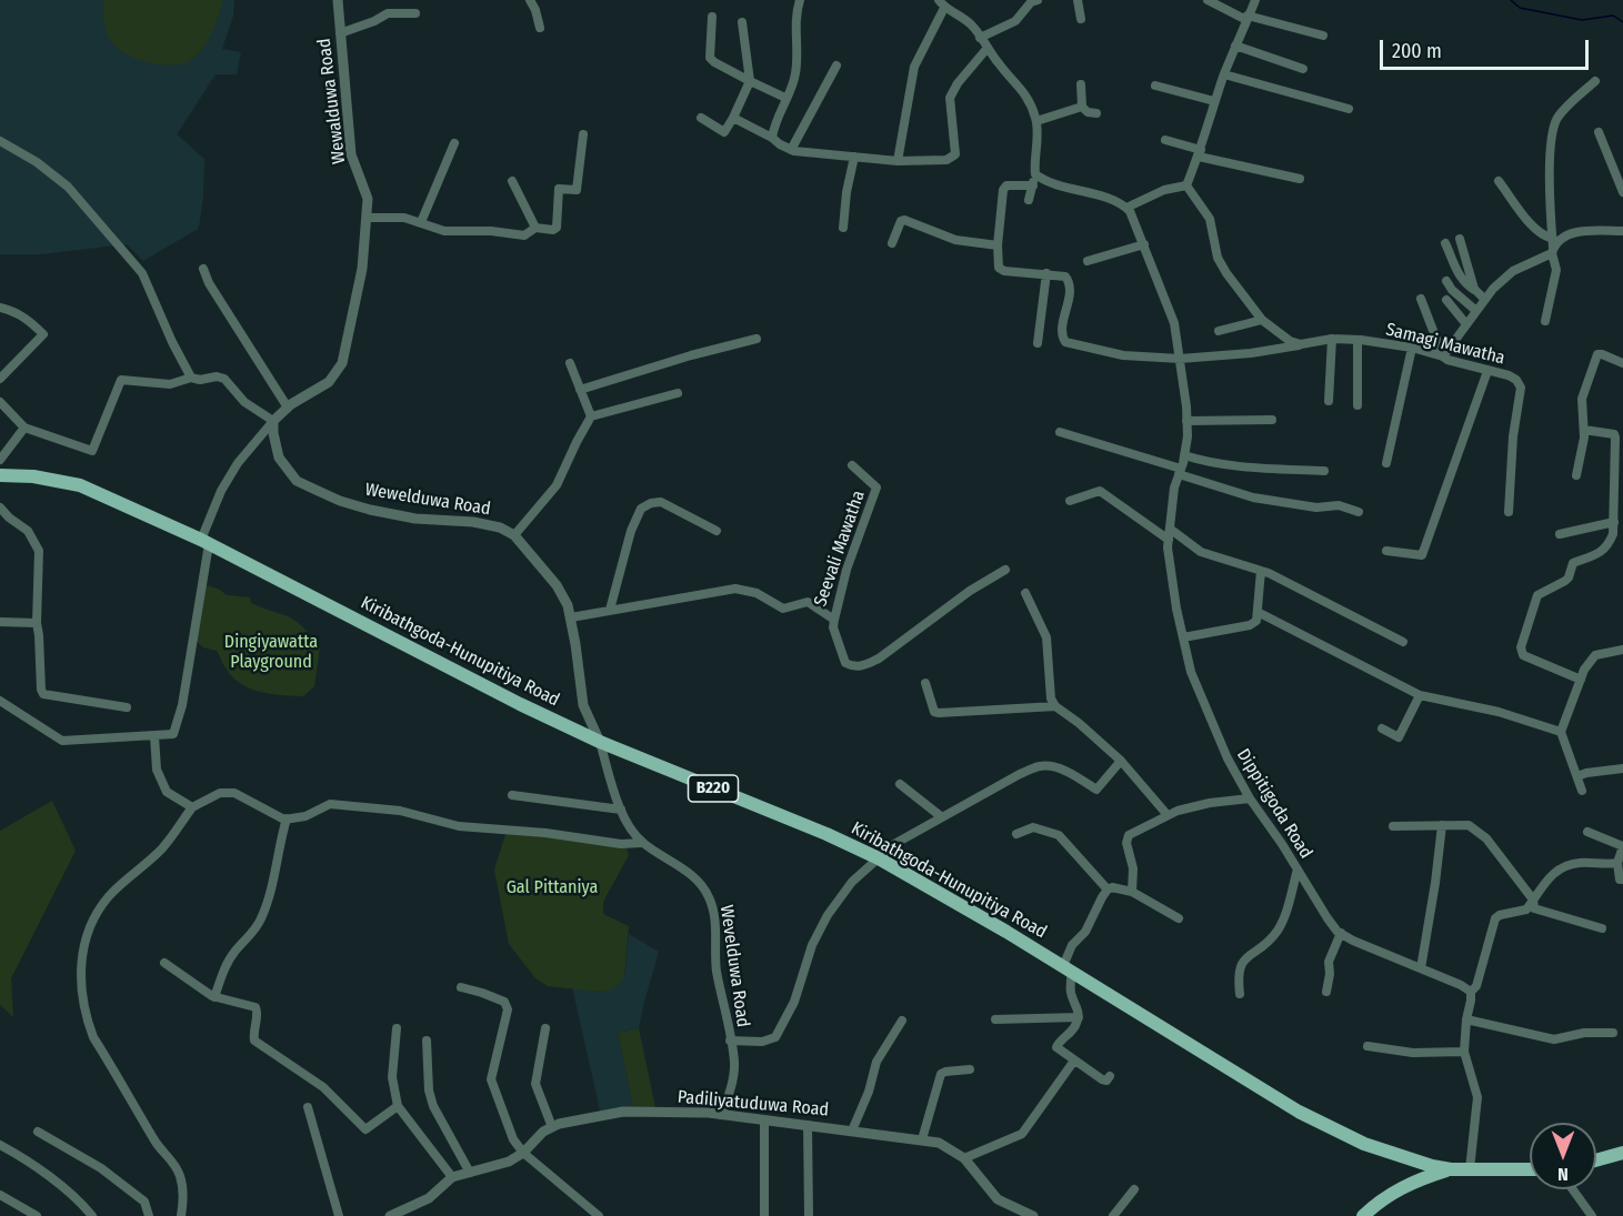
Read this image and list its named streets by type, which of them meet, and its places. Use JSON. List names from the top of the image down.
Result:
{
  "streets": {
    "main road": ["Kiribathgoda-Hunupitiya Road", "B220"],
    "street": [
      "Wewalduwa Road",
      "Samagi Mawatha",
      "Wewelduwa Road",
      "Seevali Mawatha",
      "Dippitigoda Road",
      "Wevelduwa Road",
      "Padiliyatuduwa Road"
    ]
  },
  "crossings": [
    ["Wewalduwa Road", "Wewelduwa Road"],
    ["Wewalduwa Road", "Kiribathgoda-Hunupitiya Road"],
    ["Samagi Mawatha", "Dippitigoda Road"],
    ["Wewelduwa Road", "Seevali Mawatha"],
    ["Wewelduwa Road", "Kiribathgoda-Hunupitiya Road"],
    ["Wewelduwa Road", "Wevelduwa Road"],
    ["Kiribathgoda-Hunupitiya Road", "Wevelduwa Road"],
    ["Wevelduwa Road", "Padiliyatuduwa Road"]
  ],
  "parks": ["Dingiyawatta Playground", "Gal Pittaniya"],
  "scale_bar": "200 m",
  "north": "bottom"
}
